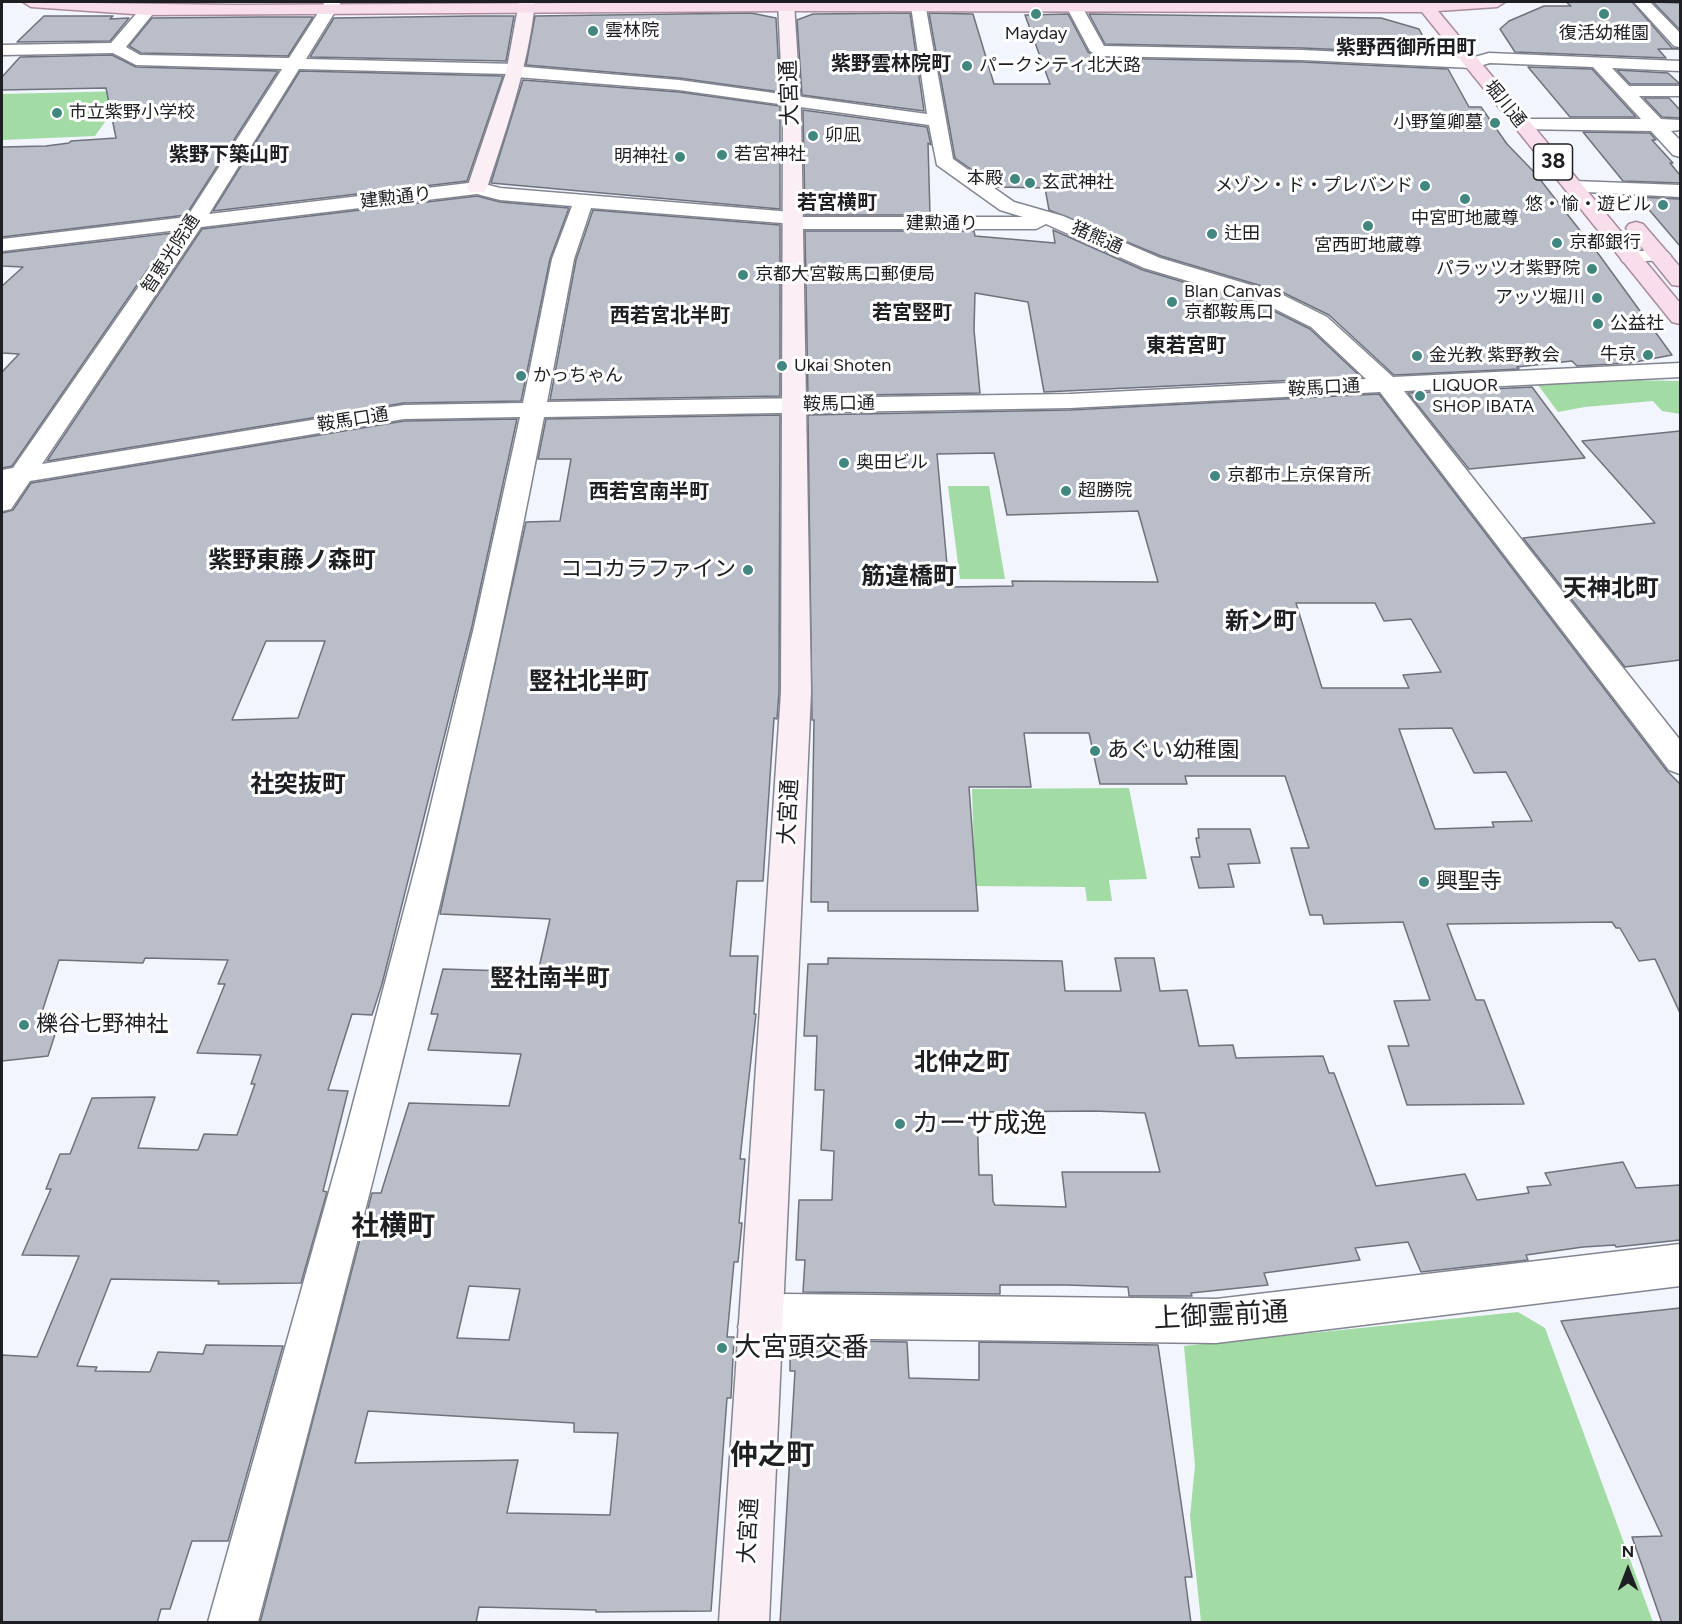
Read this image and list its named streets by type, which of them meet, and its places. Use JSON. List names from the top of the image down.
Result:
{
  "streets": {
    "main road": ["堀川通", "38"],
    "street": [
      "大宮通",
      "建勲通り",
      "猪熊通",
      "智恵光院通",
      "鞍馬口通",
      "上御霊前通"
    ]
  },
  "crossings": [
    ["大宮通", "建勲通り"],
    ["大宮通", "鞍馬口通"],
    ["大宮通", "上御霊前通"],
    ["建勲通り", "猪熊通"],
    ["建勲通り", "智恵光院通"],
    ["猪熊通", "鞍馬口通"],
    ["智恵光院通", "鞍馬口通"]
  ],
  "districts": [
    "紫野西御所田町",
    "紫野雲林院町",
    "紫野下築山町",
    "若宮横町",
    "若宮竪町",
    "西若宮北半町",
    "東若宮町",
    "西若宮南半町",
    "紫野東藤ノ森町",
    "筋違橋町",
    "天神北町",
    "新ン町",
    "竪社北半町",
    "社突抜町",
    "竪社南半町",
    "北仲之町",
    "社横町",
    "仲之町"
  ],
  "places": [
    "Mayday",
    "復活幼稚園",
    "雲林院",
    "パークシティ北大路",
    "市立紫野小学校",
    "小野篁卿墓",
    "卯凪",
    "若宮神社",
    "明神社",
    "本殿",
    "玄武神社",
    "メゾン・ド・プレバンド",
    "中宮町地蔵尊",
    "悠・愉・遊ビル",
    "宮西町地蔵尊",
    "辻田",
    "京都銀行",
    "パラッツオ紫野院",
    "京都大宮鞍馬口郵便局",
    "アッツ堀川",
    "Blan Canvas 京都鞍馬口",
    "公益社",
    "牛京",
    "金光教 紫野教会",
    "Ukai Shoten",
    "かっちゃん",
    "LIQUOR SHOP IBATA",
    "奥田ビル",
    "京都市上京保育所",
    "超勝院",
    "ココカラファイン",
    "あぐい幼稚園",
    "興聖寺",
    "櫟谷七野神社",
    "カーサ成逸",
    "大宮頭交番"
  ],
  "north": "top"
}
